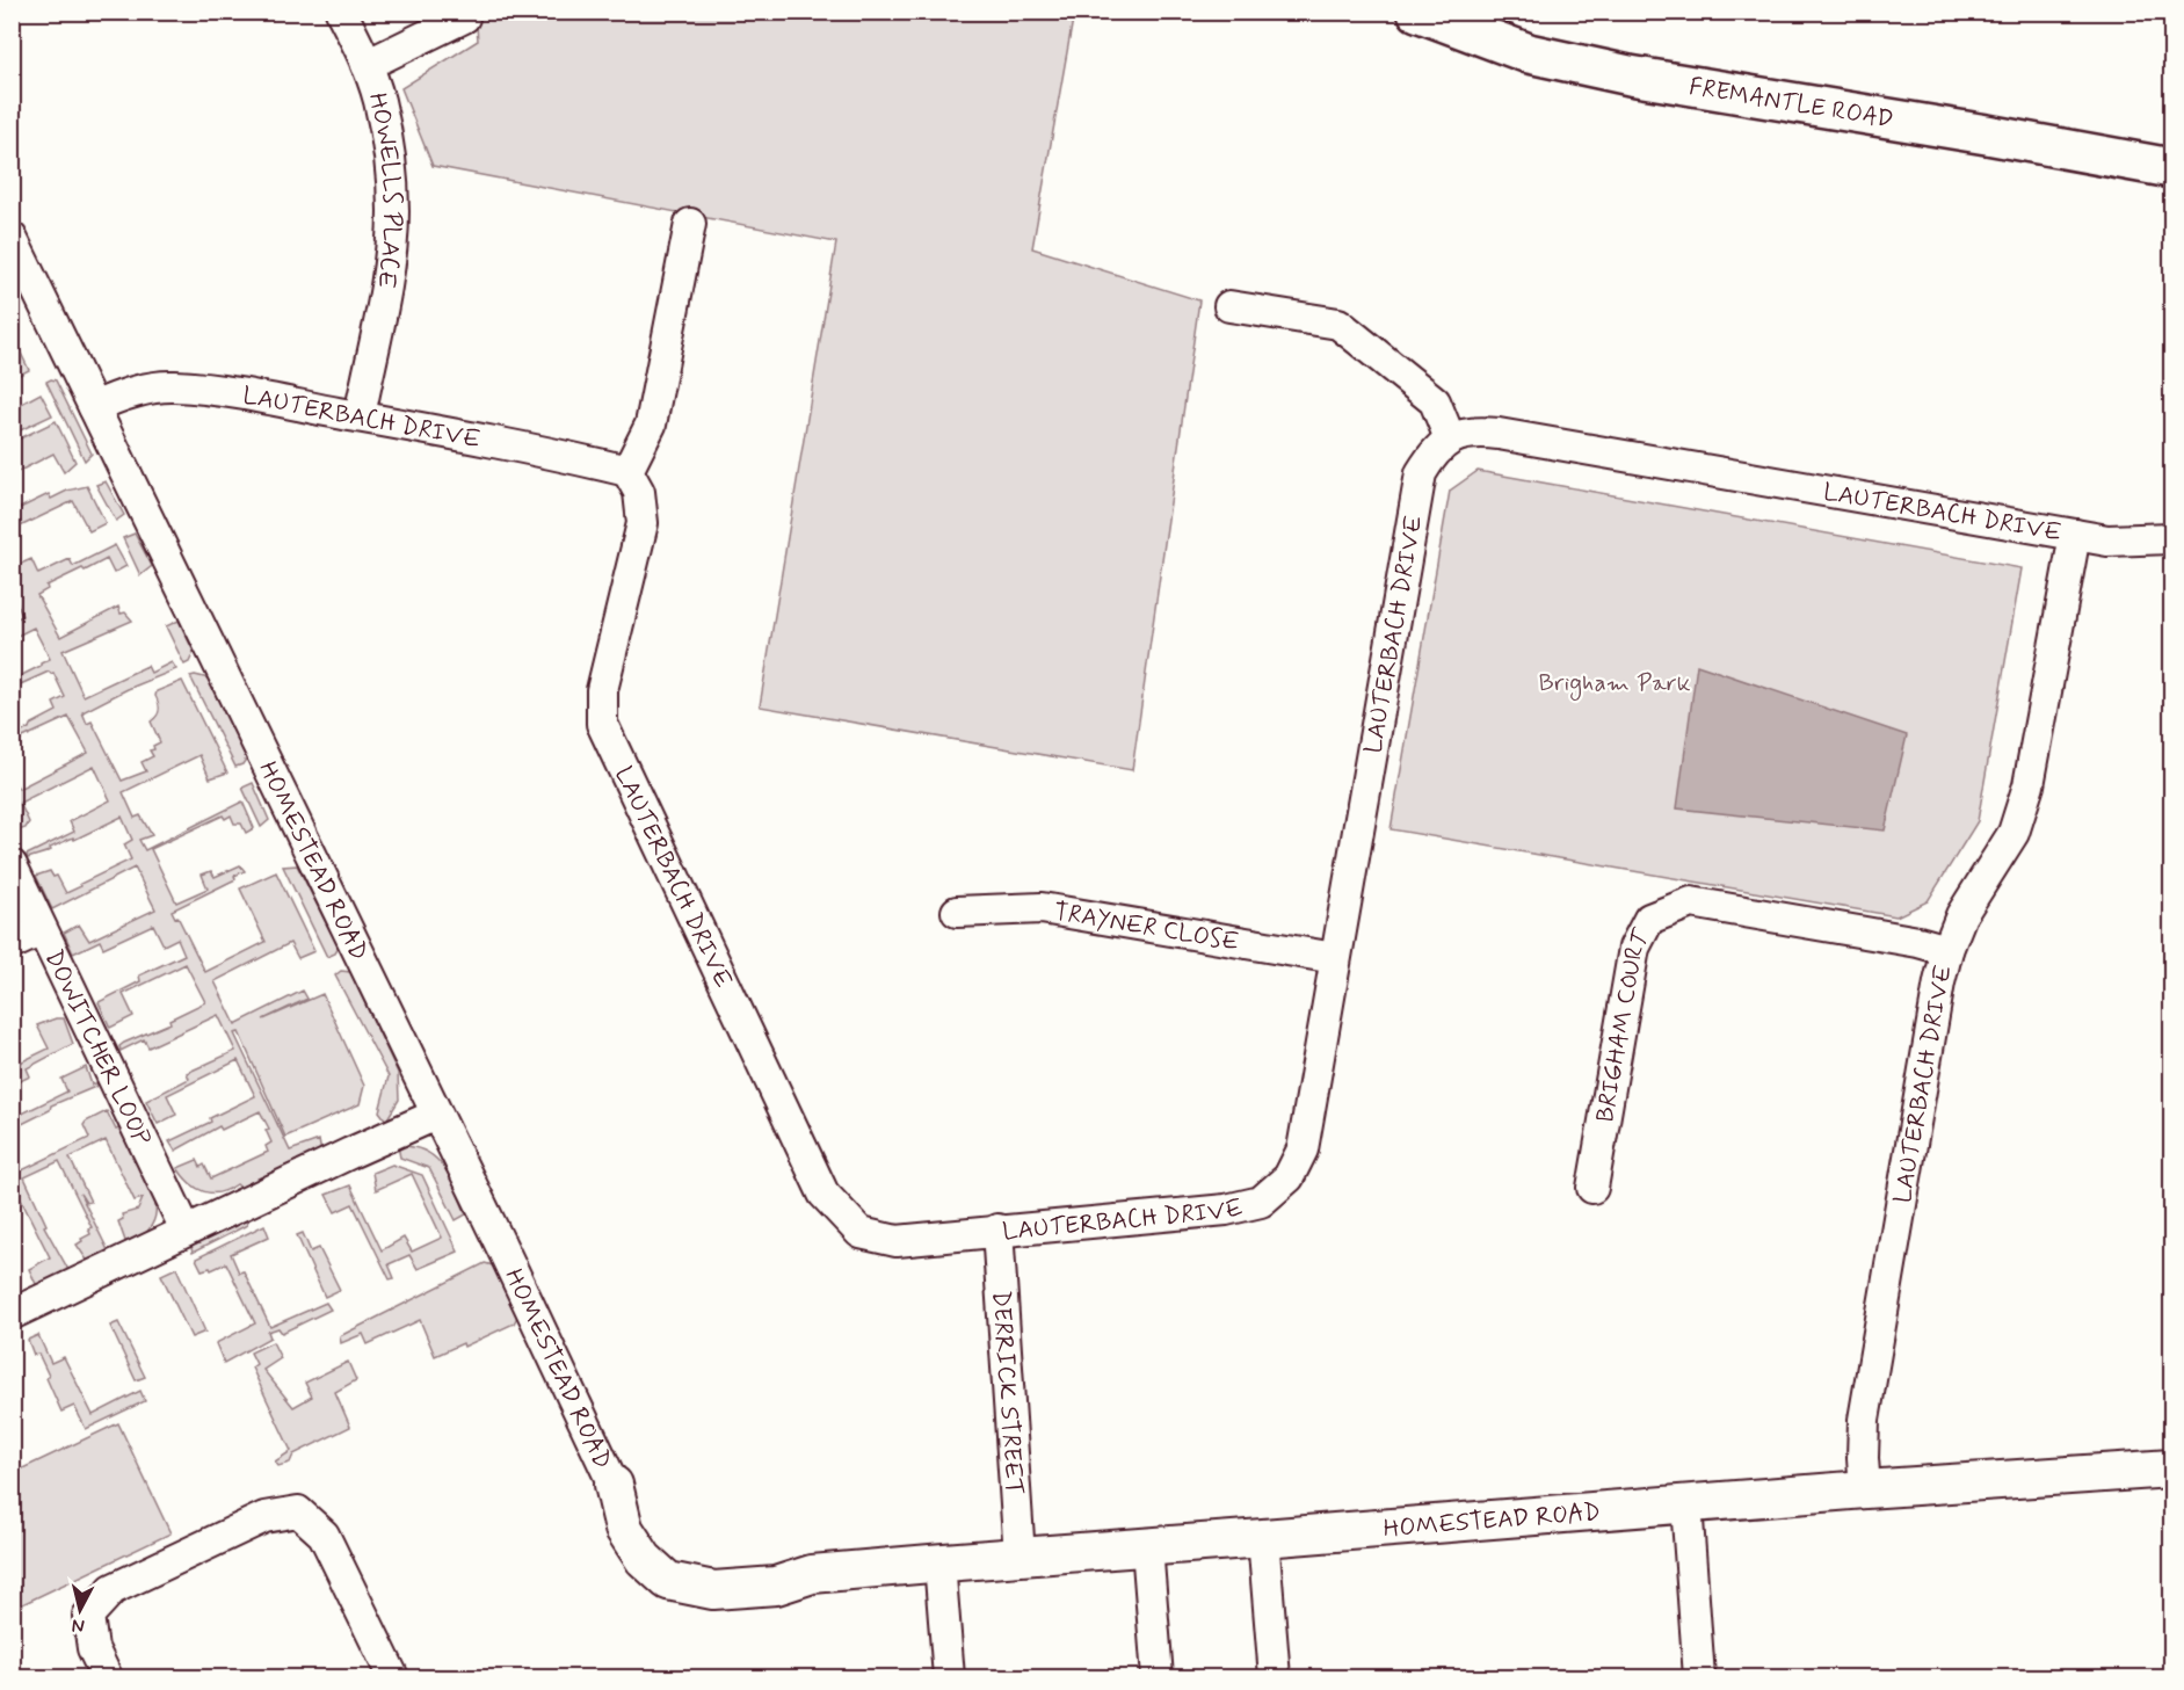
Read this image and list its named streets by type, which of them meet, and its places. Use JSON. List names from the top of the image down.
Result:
{
  "streets": {
    "main road": ["FREMANTLE ROAD"],
    "street": [
      "HOWELLS PLACE",
      "LAUTERBACH DRIVE",
      "HOMESTEAD ROAD",
      "TRAYNER CLOSE",
      "BRIGHAM COURT",
      "DOWITCHER LOOP",
      "DERRICK STREET"
    ]
  },
  "crossings": [
    ["HOWELLS PLACE", "LAUTERBACH DRIVE"],
    ["LAUTERBACH DRIVE", "HOMESTEAD ROAD"],
    ["LAUTERBACH DRIVE", "TRAYNER CLOSE"],
    ["LAUTERBACH DRIVE", "BRIGHAM COURT"],
    ["LAUTERBACH DRIVE", "DERRICK STREET"],
    ["HOMESTEAD ROAD", "DERRICK STREET"]
  ],
  "parks": ["Brigham Park"],
  "north": "bottom"
}
